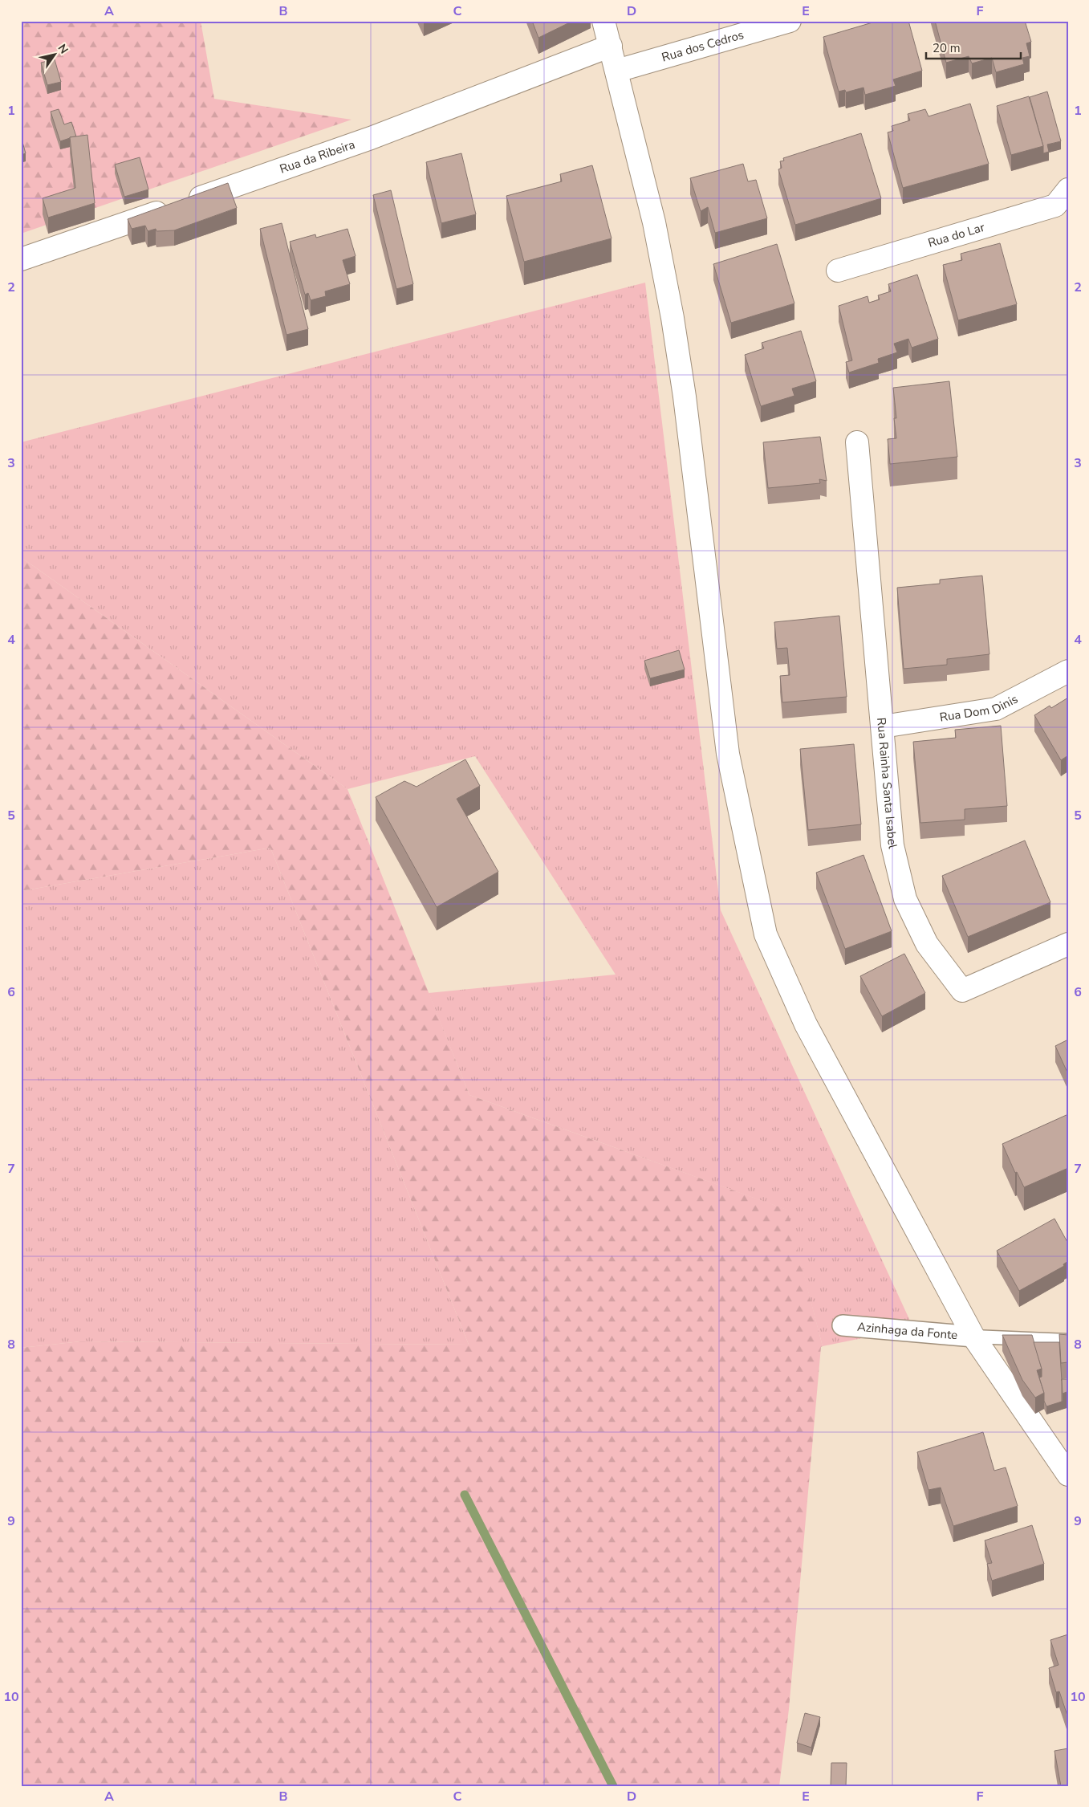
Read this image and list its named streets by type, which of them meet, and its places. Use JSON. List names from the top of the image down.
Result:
{
  "streets": {
    "street": [
      "Rua dos Cedros",
      "Rua da Ribeira",
      "Rua do Lar",
      "Rua Dom Dinis",
      "Rua Rainha Santa Isabel",
      "Azinhaga da Fonte"
    ]
  },
  "crossings": [
    ["Rua Dom Dinis", "Rua Rainha Santa Isabel"]
  ],
  "scale_bar": "20 m",
  "north": "top right",
  "grid": {
    "columns": [
      "A",
      "B",
      "C",
      "D",
      "E",
      "F"
    ],
    "rows": [
      "1",
      "2",
      "3",
      "4",
      "5",
      "6",
      "7",
      "8",
      "9",
      "10"
    ]
  }
}
